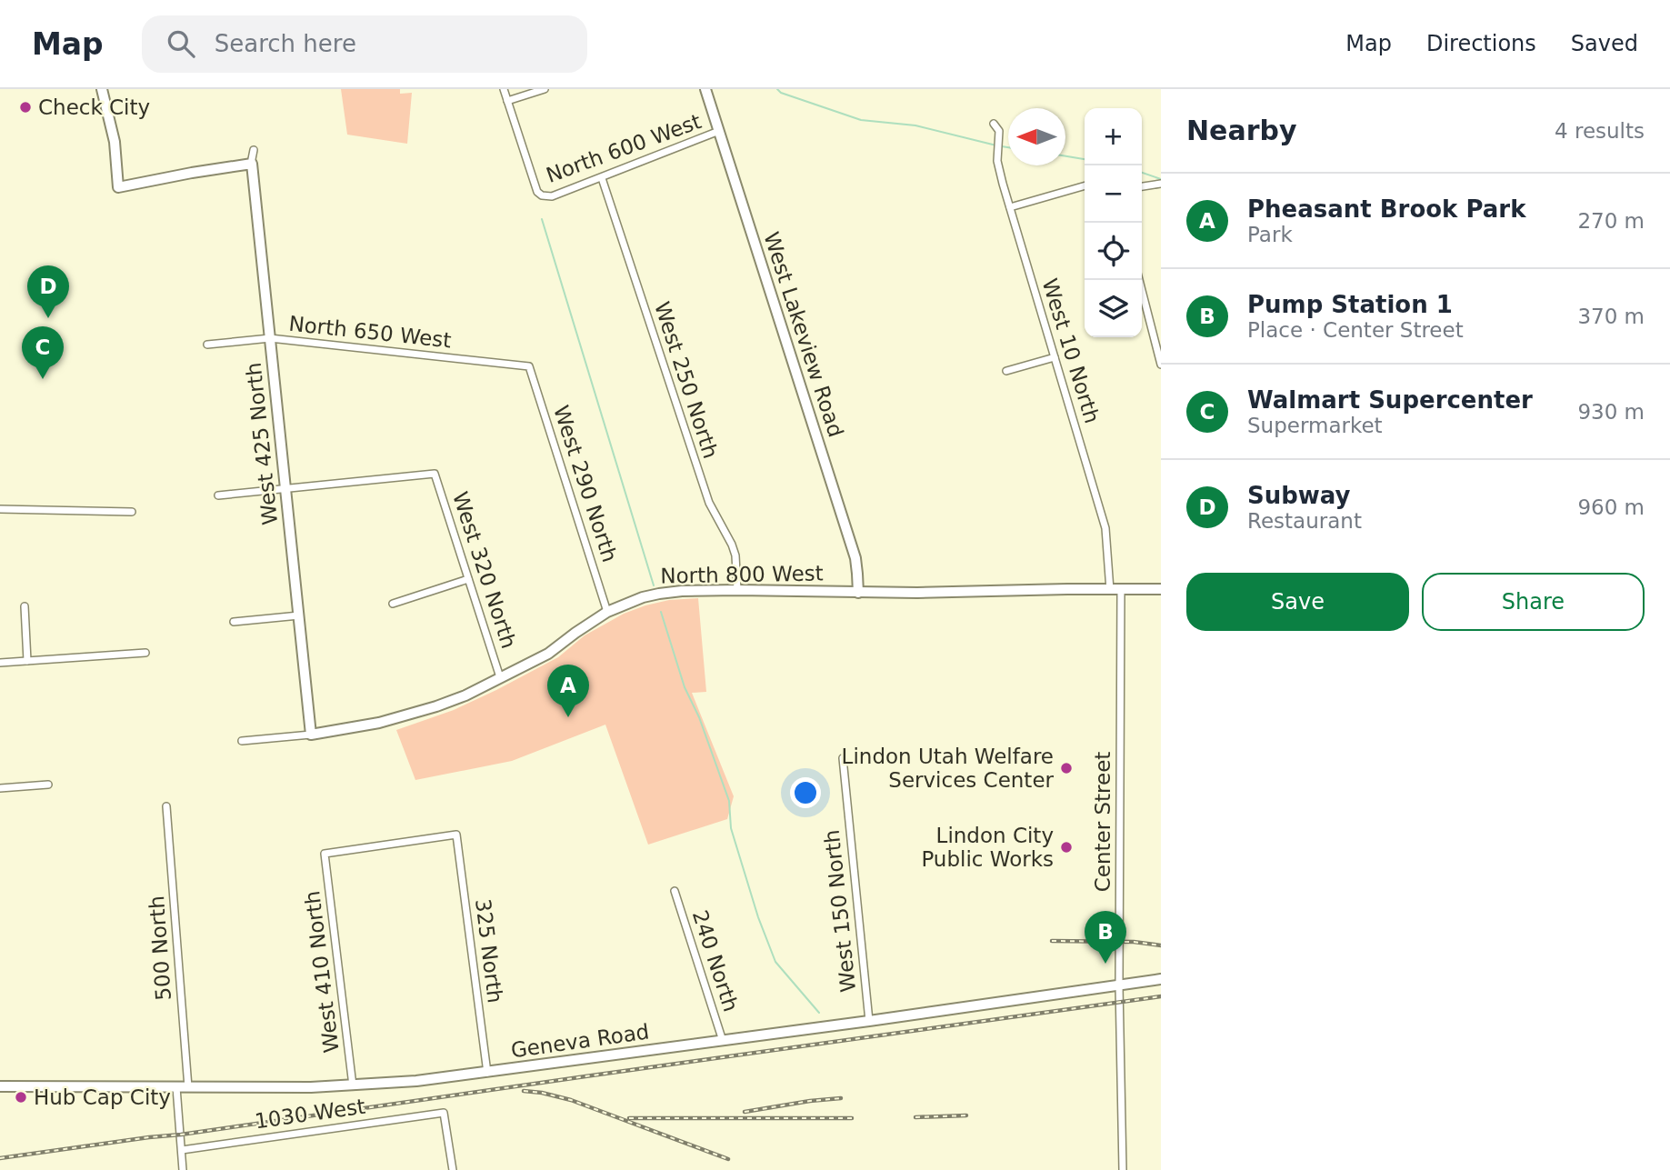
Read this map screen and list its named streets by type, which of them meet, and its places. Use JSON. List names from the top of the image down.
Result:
{
  "streets": {
    "street": [
      "North 600 West",
      "North 650 West",
      "West Lakeview Road",
      "West 10 North",
      "West 250 North",
      "West 425 North",
      "West 290 North",
      "West 320 North",
      "North 800 West",
      "Center Street",
      "West 150 North",
      "500 North",
      "325 North",
      "240 North",
      "West 410 North",
      "Geneva Road",
      "1030 West"
    ]
  },
  "crossings": [
    ["North 600 West", "West Lakeview Road"],
    ["North 600 West", "West 250 North"],
    ["North 650 West", "West 425 North"],
    ["North 650 West", "West 290 North"],
    ["West Lakeview Road", "North 800 West"],
    ["West 10 North", "North 800 West"],
    ["West 250 North", "North 800 West"],
    ["West 425 North", "West 320 North"],
    ["West 425 North", "North 800 West"],
    ["West 290 North", "North 800 West"],
    ["West 320 North", "North 800 West"],
    ["North 800 West", "Center Street"],
    ["Center Street", "Geneva Road"],
    ["West 150 North", "Geneva Road"],
    ["500 North", "Geneva Road"],
    ["325 North", "West 410 North"],
    ["325 North", "Geneva Road"],
    ["240 North", "Geneva Road"],
    ["West 410 North", "Geneva Road"]
  ],
  "places": [
    "Check City",
    "Lindon Utah Welfare Services Center",
    "Lindon City Public Works",
    "Hub Cap City"
  ],
  "north": "left",
  "page": {
    "header": "Map",
    "search": "Search here",
    "nav": ["Map", "Directions", "Saved"],
    "heading": ["Nearby", "4 results"],
    "map_buttons": ["+", "−"],
    "list": [
      {
        "mark": "A",
        "name": "Pheasant Brook Park",
        "note": "Park",
        "value": "270 m"
      },
      {
        "mark": "B",
        "name": "Pump Station 1",
        "note": "Place · Center Street",
        "value": "370 m"
      },
      {
        "mark": "C",
        "name": "Walmart Supercenter",
        "note": "Supermarket",
        "value": "930 m"
      },
      {
        "mark": "D",
        "name": "Subway",
        "note": "Restaurant",
        "value": "960 m"
      }
    ],
    "pins": [
      "D",
      "C",
      "A",
      "B"
    ],
    "buttons": ["Save", "Share"]
  }
}
